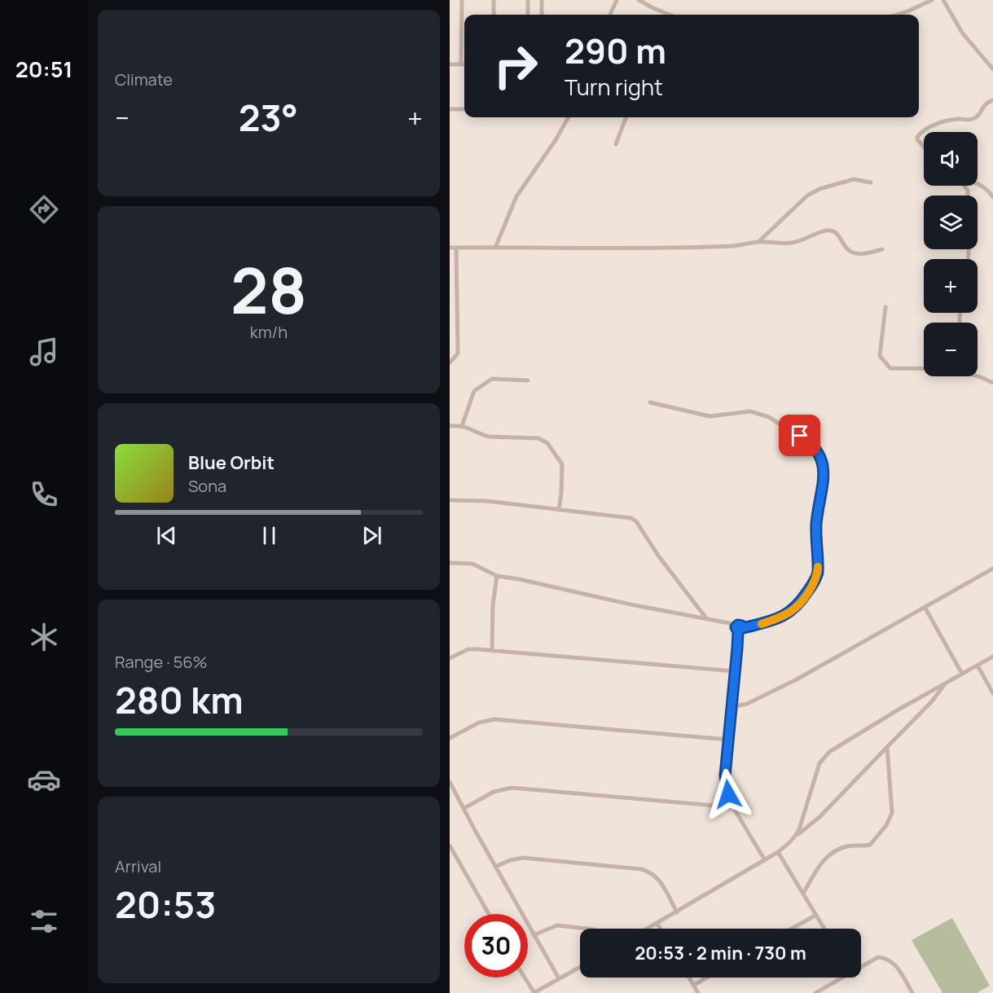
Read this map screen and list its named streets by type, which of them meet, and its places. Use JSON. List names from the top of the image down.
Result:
{
  "page": {
    "tabs": "20:51",
    "tile": [
      "Climate",
      ["28", "km/h"],
      ["Range · 56%", "280 km"],
      ["Arrival", "20:53"]
    ],
    "turn": ["290 m", "Turn right"],
    "heat": ["−", "23°", "+"],
    "map_buttons": ["+", "−"],
    "song": ["Blue Orbit", "Sona"],
    "limit": "30",
    "trip": "20:53 · 2 min · 730 m"
  }
}
